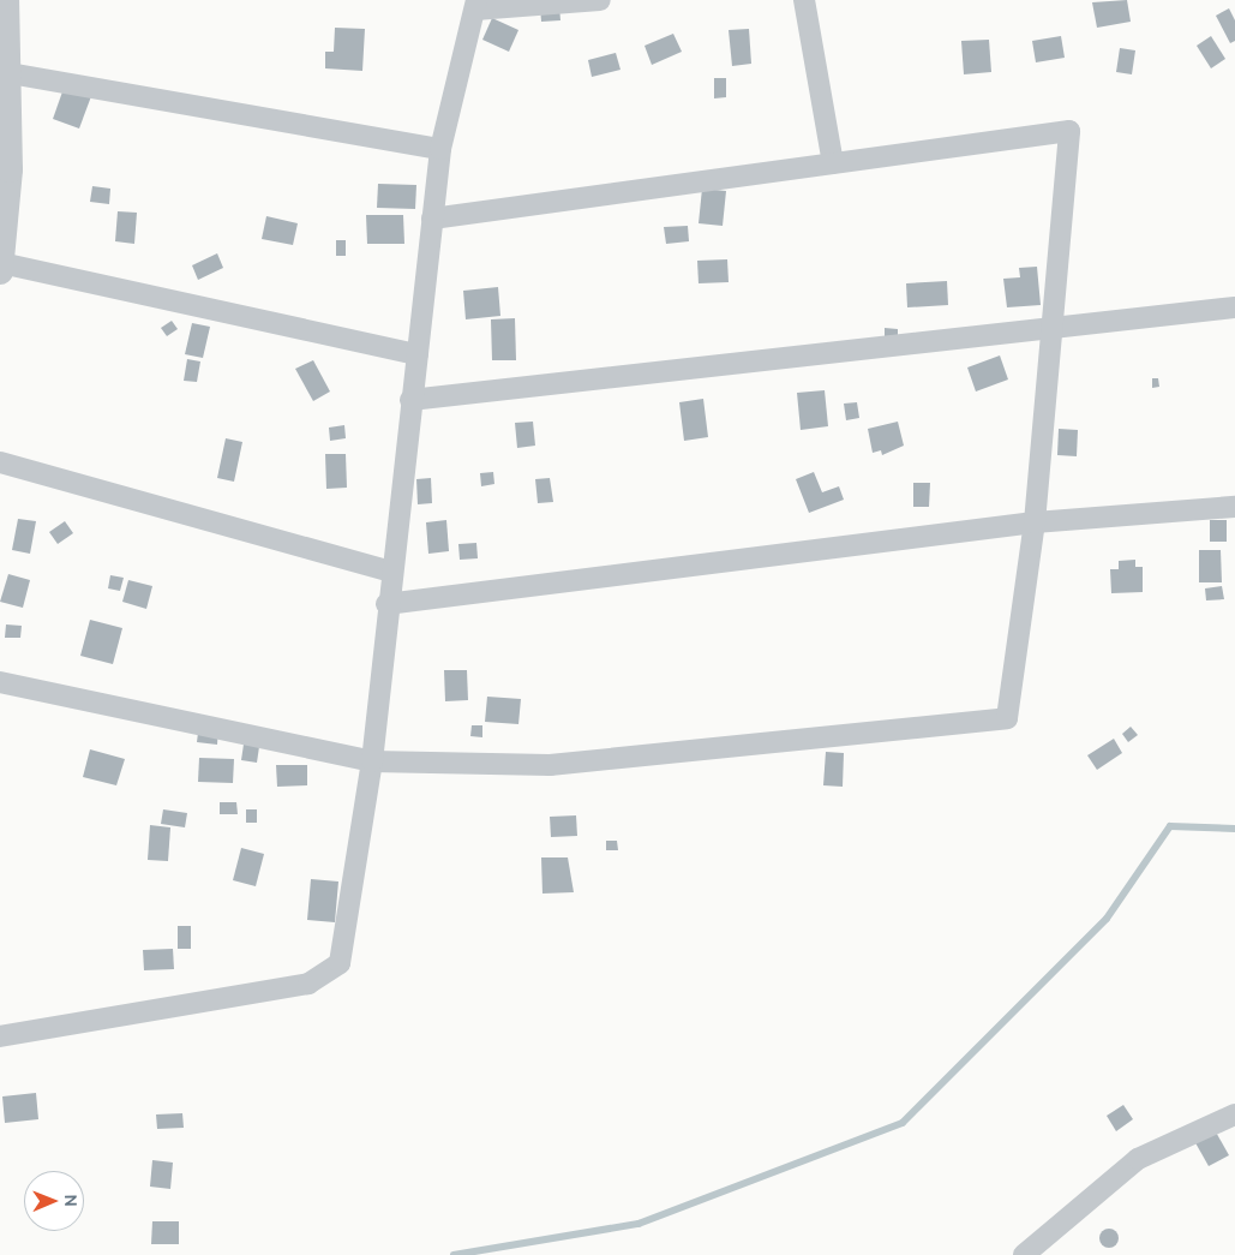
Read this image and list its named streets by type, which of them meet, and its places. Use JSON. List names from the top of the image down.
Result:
{
  "north": "right"
}
